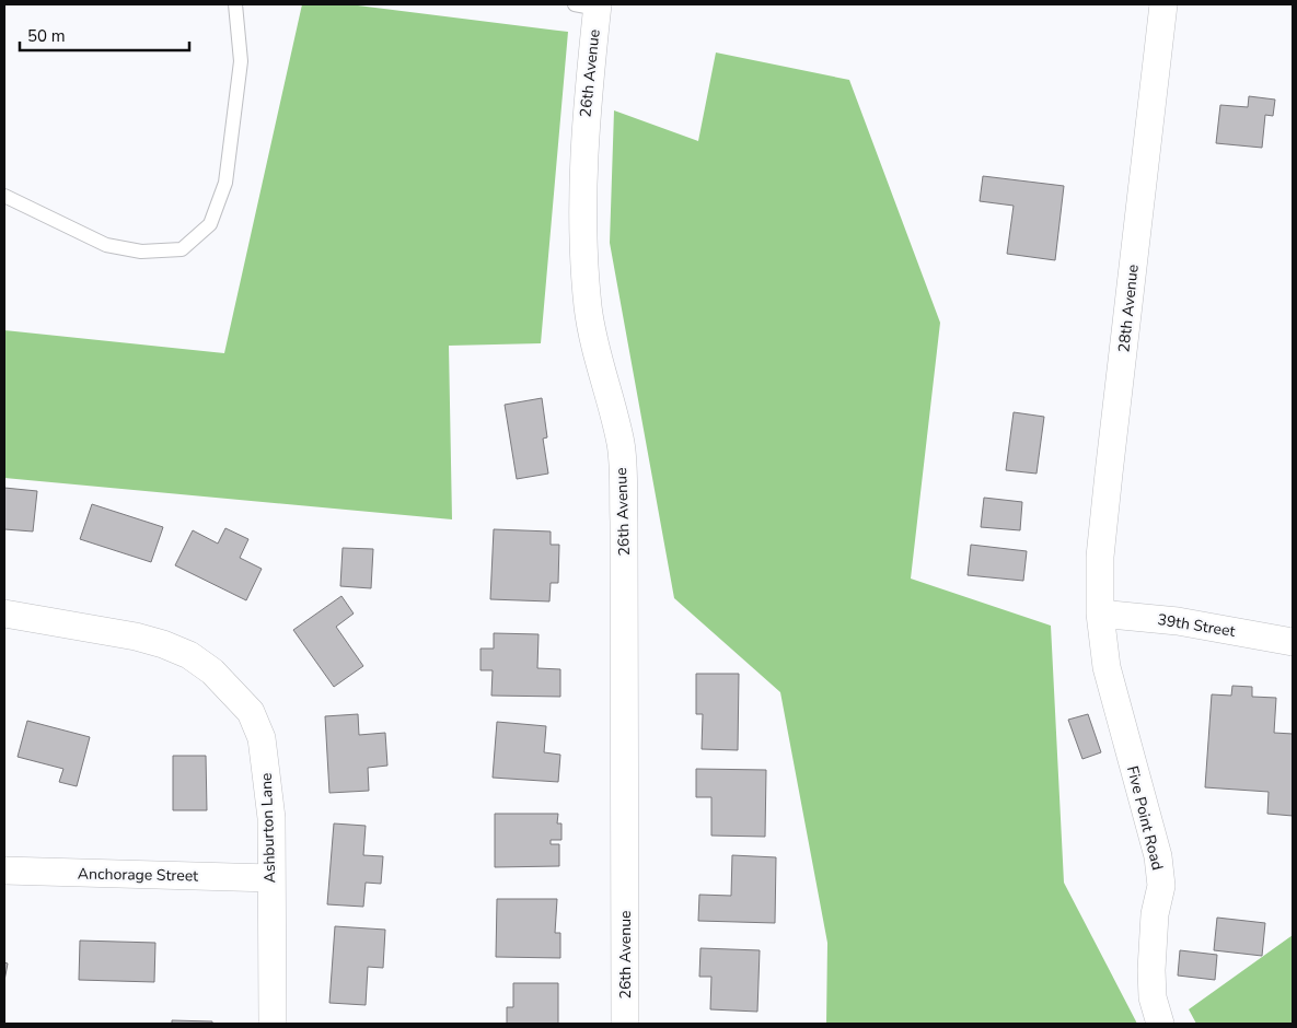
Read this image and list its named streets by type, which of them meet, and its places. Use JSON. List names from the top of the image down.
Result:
{
  "streets": {
    "street": [
      "26th Avenue",
      "28th Avenue",
      "39th Street",
      "Five Point Road",
      "Ashburton Lane",
      "Anchorage Street"
    ]
  },
  "crossings": [
    ["28th Avenue", "39th Street"],
    ["28th Avenue", "Five Point Road"],
    ["39th Street", "Five Point Road"],
    ["Ashburton Lane", "Anchorage Street"]
  ],
  "scale_bar": "50 m"
}
